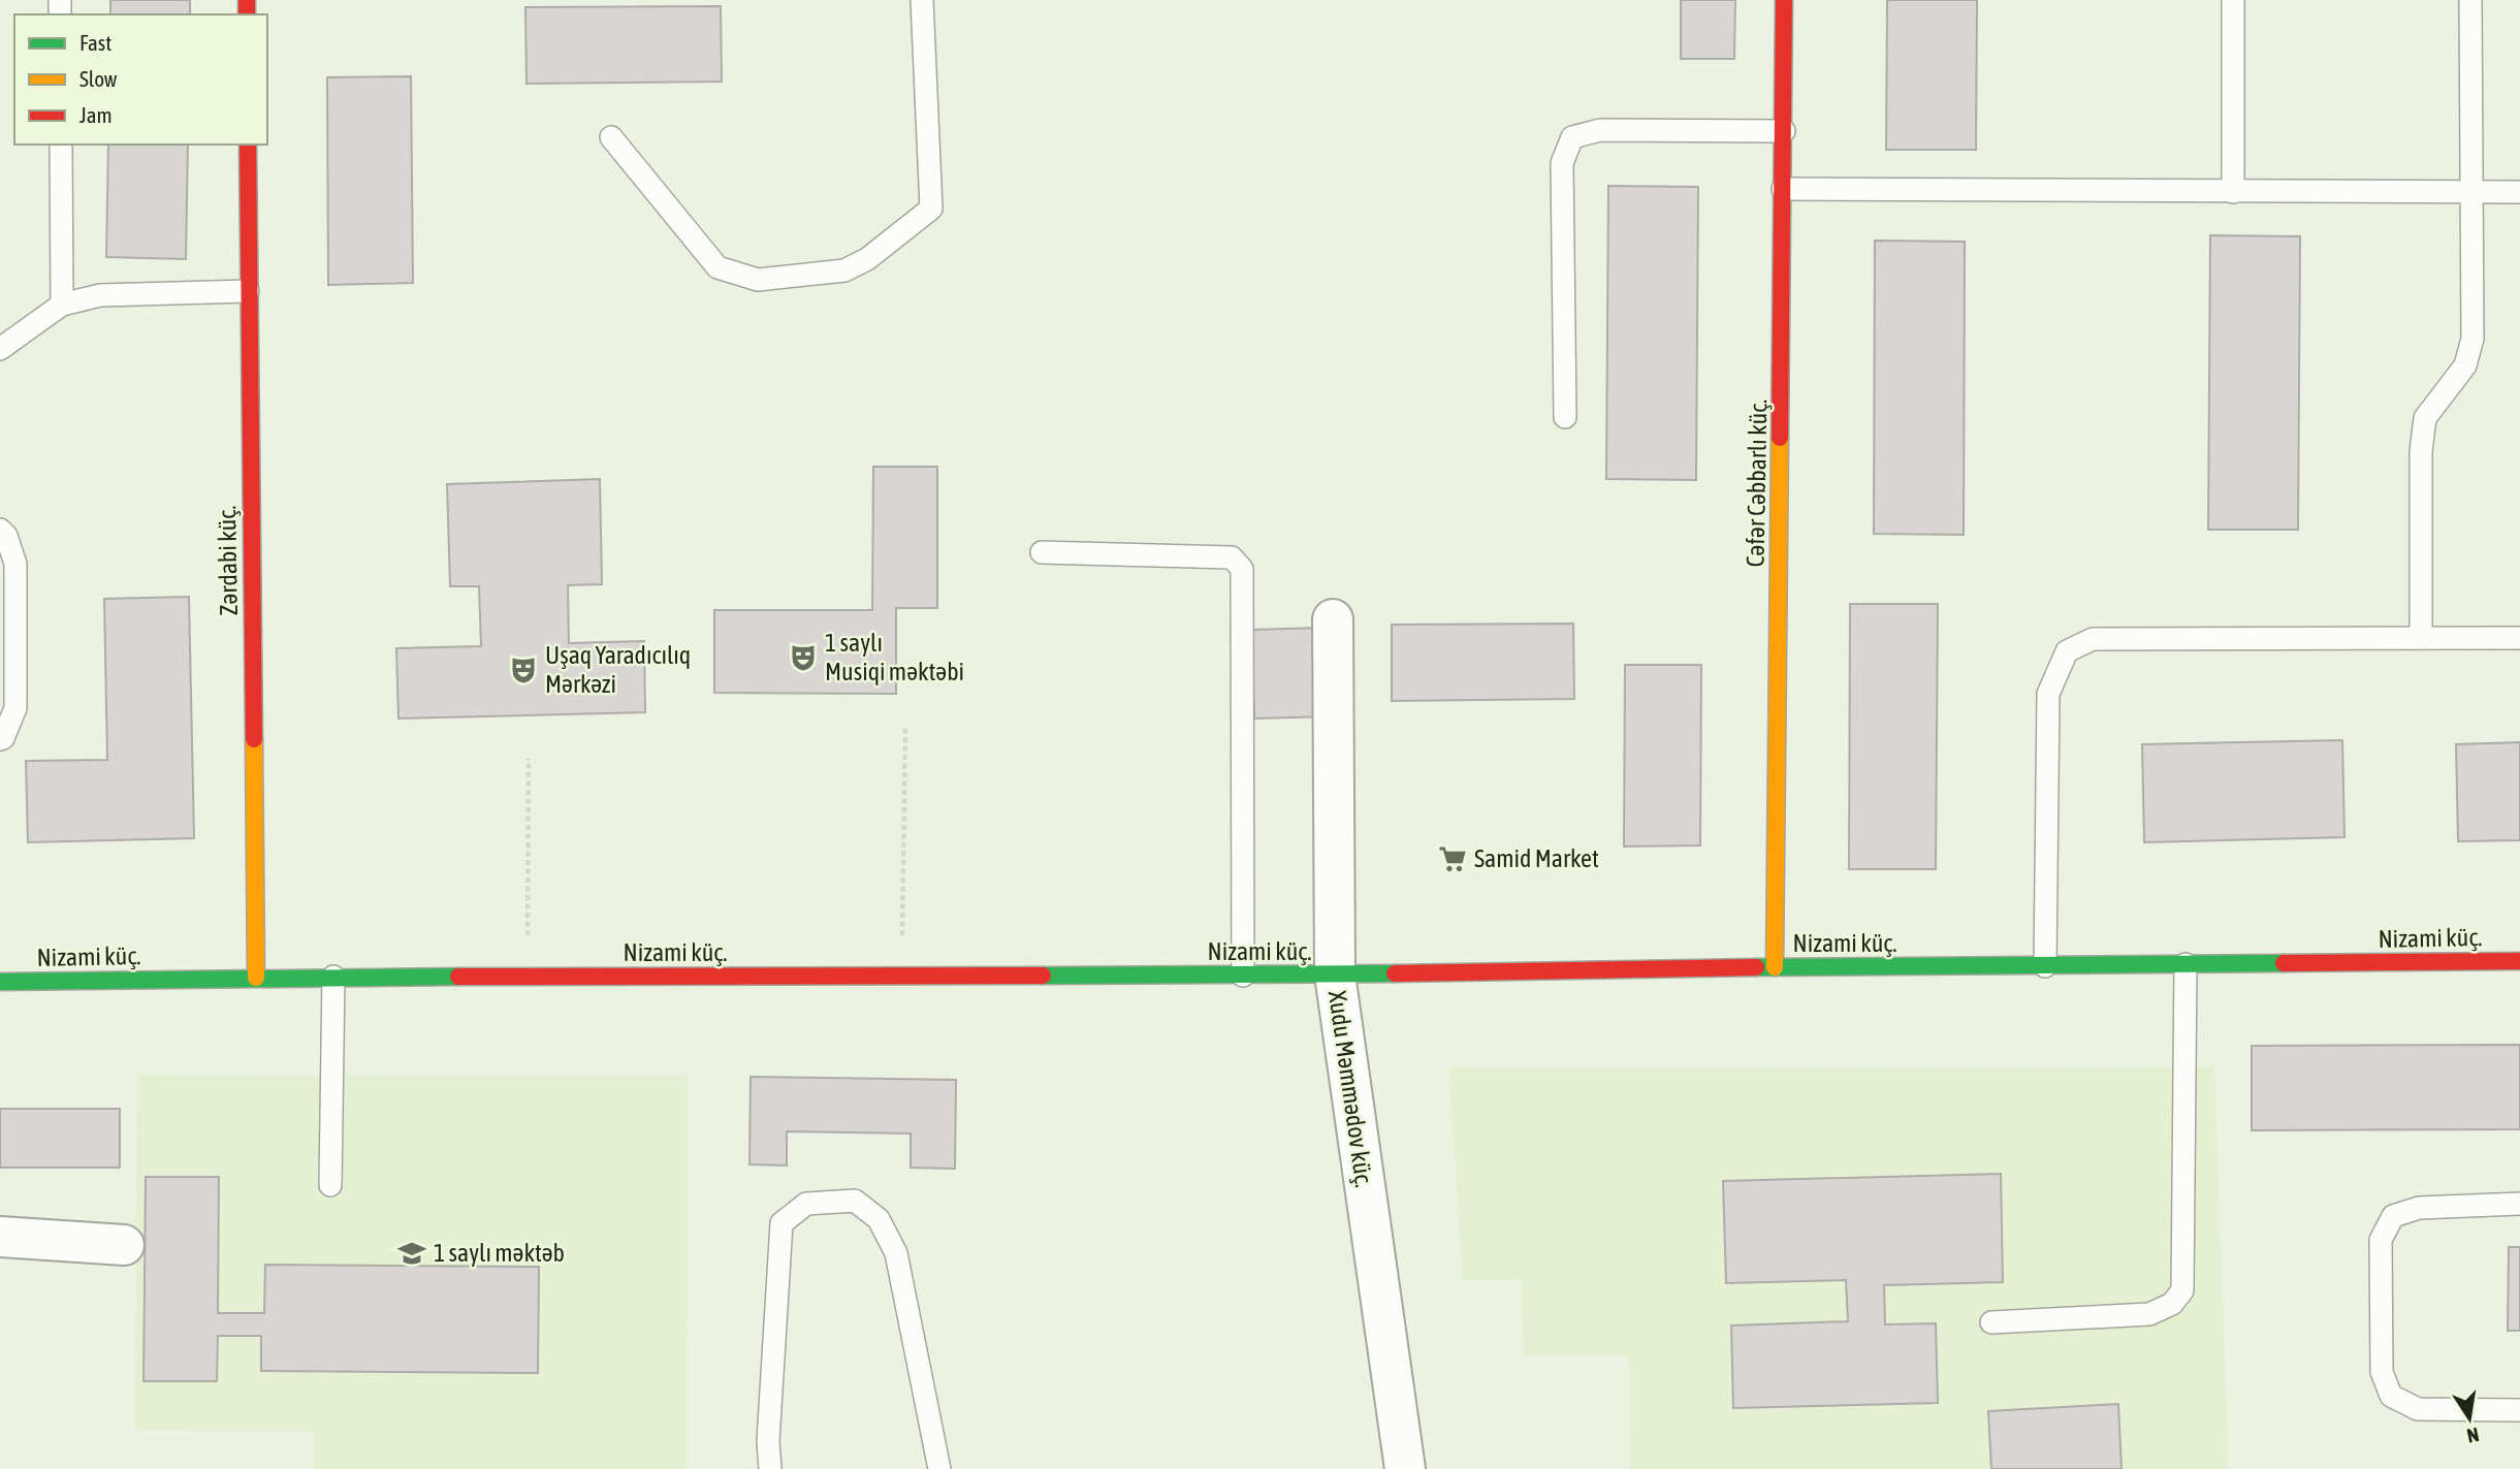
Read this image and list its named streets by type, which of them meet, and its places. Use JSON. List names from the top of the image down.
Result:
{
  "streets": {
    "main road": ["Cəfər Cəbbarlı küç.", "Zərdabi küç.", "Nizami küç."],
    "street": ["Xudu Məmmədov küç."]
  },
  "crossings": [
    ["Cəfər Cəbbarlı küç.", "Nizami küç."],
    ["Zərdabi küç.", "Nizami küç."],
    ["Nizami küç.", "Xudu Məmmədov küç."]
  ],
  "places": {
    "theatre": ["1 saylı Musiqi məktəbi", "Uşaq Yaradıcılıq Mərkəzi"],
    "supermarket": ["Samid Market"],
    "school or university": ["1 saylı məktəb"]
  },
  "legend": ["Fast", "Slow", "Jam"],
  "north": "bottom"
}
